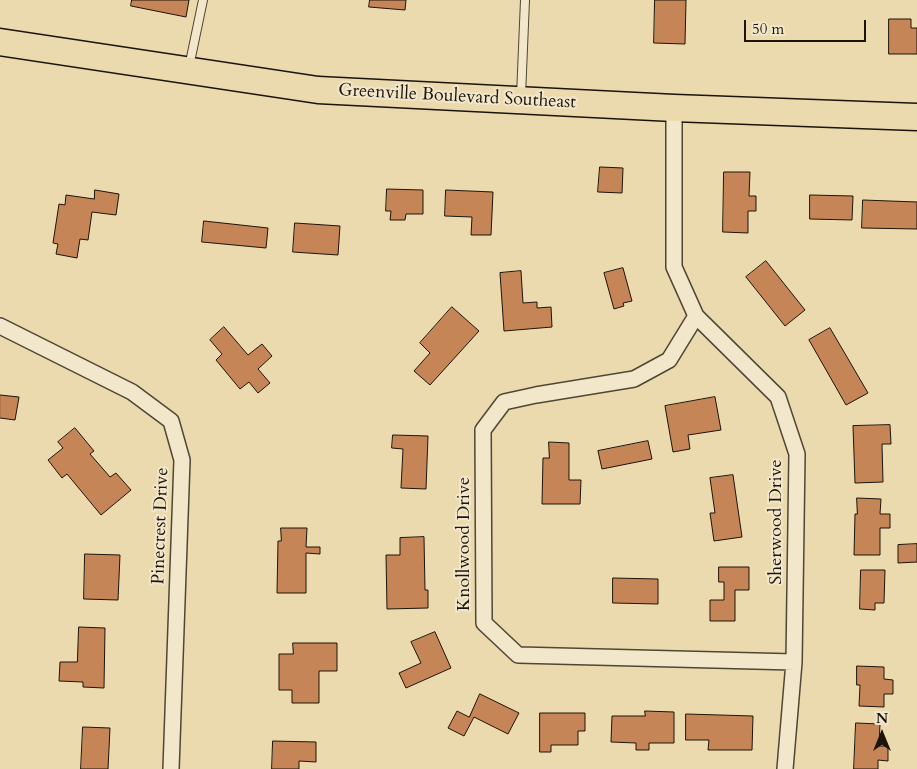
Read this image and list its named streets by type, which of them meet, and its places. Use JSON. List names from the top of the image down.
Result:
{
  "streets": {
    "highway": ["Greenville Boulevard Southeast"],
    "street": ["Sherwood Drive", "Pinecrest Drive", "Knollwood Drive"]
  },
  "crossings": [
    ["Greenville Boulevard Southeast", "Sherwood Drive"],
    ["Sherwood Drive", "Knollwood Drive"]
  ],
  "scale_bar": "50 m",
  "north": "top"
}
